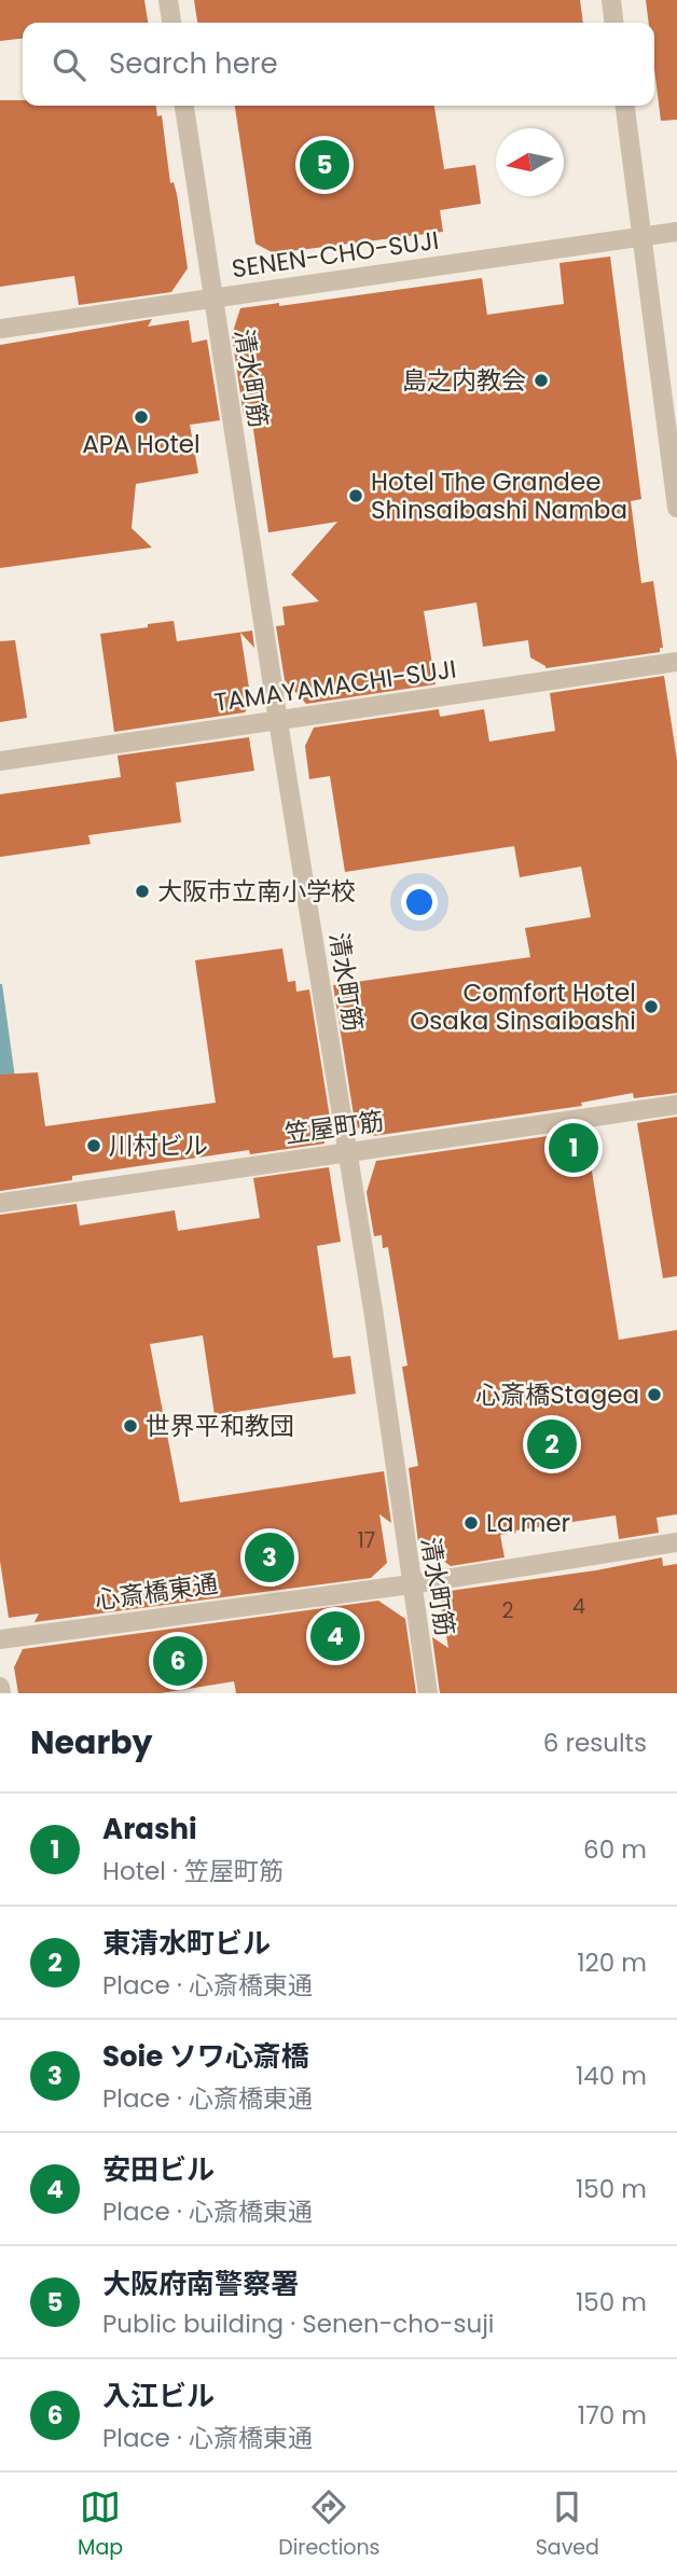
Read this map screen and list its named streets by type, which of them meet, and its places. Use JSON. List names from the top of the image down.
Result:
{
  "streets": {
    "street": [
      "SENEN-CHO-SUJI",
      "清水町筋",
      "TAMAYAMACHI-SUJI",
      "笠屋町筋",
      "心斎橋東通"
    ]
  },
  "crossings": [
    ["SENEN-CHO-SUJI", "清水町筋"],
    ["清水町筋", "TAMAYAMACHI-SUJI"],
    ["清水町筋", "笠屋町筋"],
    ["清水町筋", "心斎橋東通"]
  ],
  "places": [
    "島之内教会",
    "APA Hotel",
    "Hotel The Grandee Shinsaibashi Namba",
    "大阪市立南小学校",
    "Comfort Hotel Osaka Sinsaibashi",
    "川村ビル",
    "心斎橋Stagea",
    "世界平和教団",
    "La mer"
  ],
  "house_numbers": ["17", "4", "2"],
  "north": "left",
  "page": {
    "search": "Search here",
    "pins": [
      "5",
      "1",
      "2",
      "3",
      "4",
      "6"
    ],
    "heading": ["Nearby", "6 results"],
    "list": [
      {
        "mark": "1",
        "name": "Arashi",
        "note": "Hotel · 笠屋町筋",
        "value": "60 m"
      },
      {
        "mark": "2",
        "name": "東清水町ビル",
        "note": "Place · 心斎橋東通",
        "value": "120 m"
      },
      {
        "mark": "3",
        "name": "Soie ソワ心斎橋",
        "note": "Place · 心斎橋東通",
        "value": "140 m"
      },
      {
        "mark": "4",
        "name": "安田ビル",
        "note": "Place · 心斎橋東通",
        "value": "150 m"
      },
      {
        "mark": "5",
        "name": "大阪府南警察署",
        "note": "Public building · Senen-cho-suji",
        "value": "150 m"
      },
      {
        "mark": "6",
        "name": "入江ビル",
        "note": "Place · 心斎橋東通",
        "value": "170 m"
      }
    ],
    "nav": ["Map", "Directions", "Saved"]
  }
}
